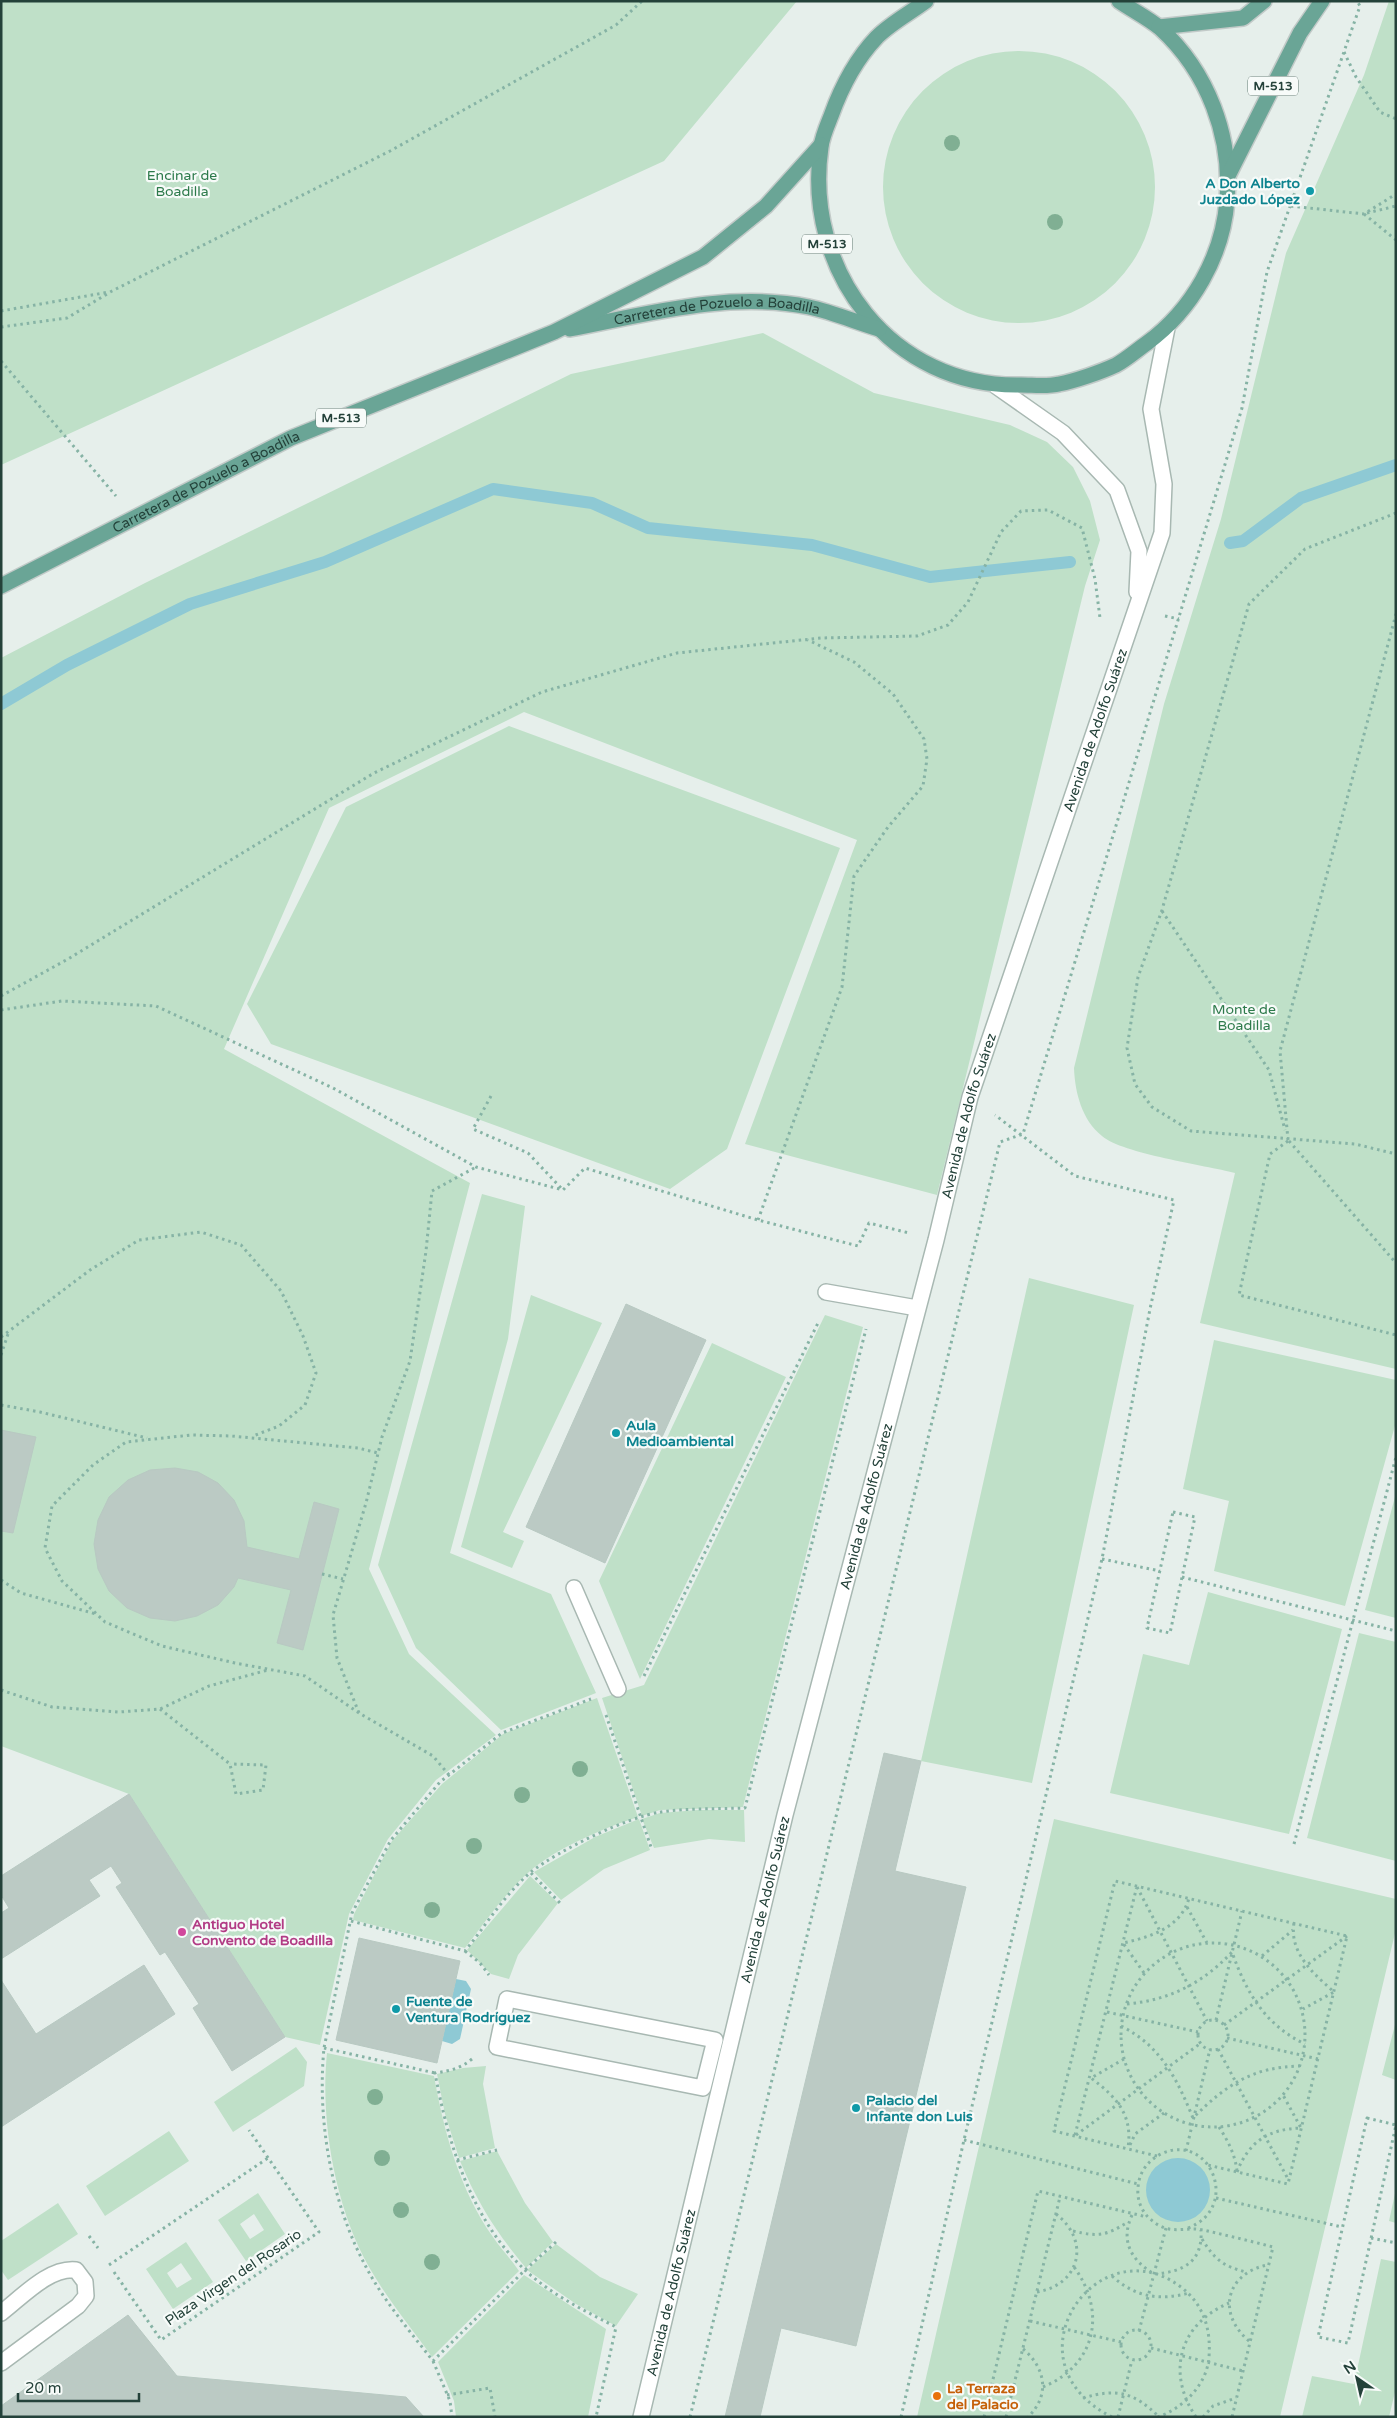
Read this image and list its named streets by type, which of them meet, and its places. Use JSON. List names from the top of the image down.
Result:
{
  "streets": {
    "main road": ["M-513", "Carretera de Pozuelo a Boadilla"],
    "street": ["Avenida de Adolfo Suárez"],
    "path": ["Plaza Virgen del Rosario"]
  },
  "crossings": [
    ["M-513", "Carretera de Pozuelo a Boadilla"],
    ["M-513", "Avenida de Adolfo Suárez"]
  ],
  "parks": ["Encinar de Boadilla", "Monte de Boadilla"],
  "places": [
    "A Don Alberto Juzdado López",
    "Aula Medioambiental",
    "Antiguo Hotel Convento de Boadilla",
    "Fuente de Ventura Rodríguez",
    "Palacio del Infante don Luis",
    "La Terraza del Palacio"
  ],
  "scale_bar": "20 m",
  "north": "top left"
}
